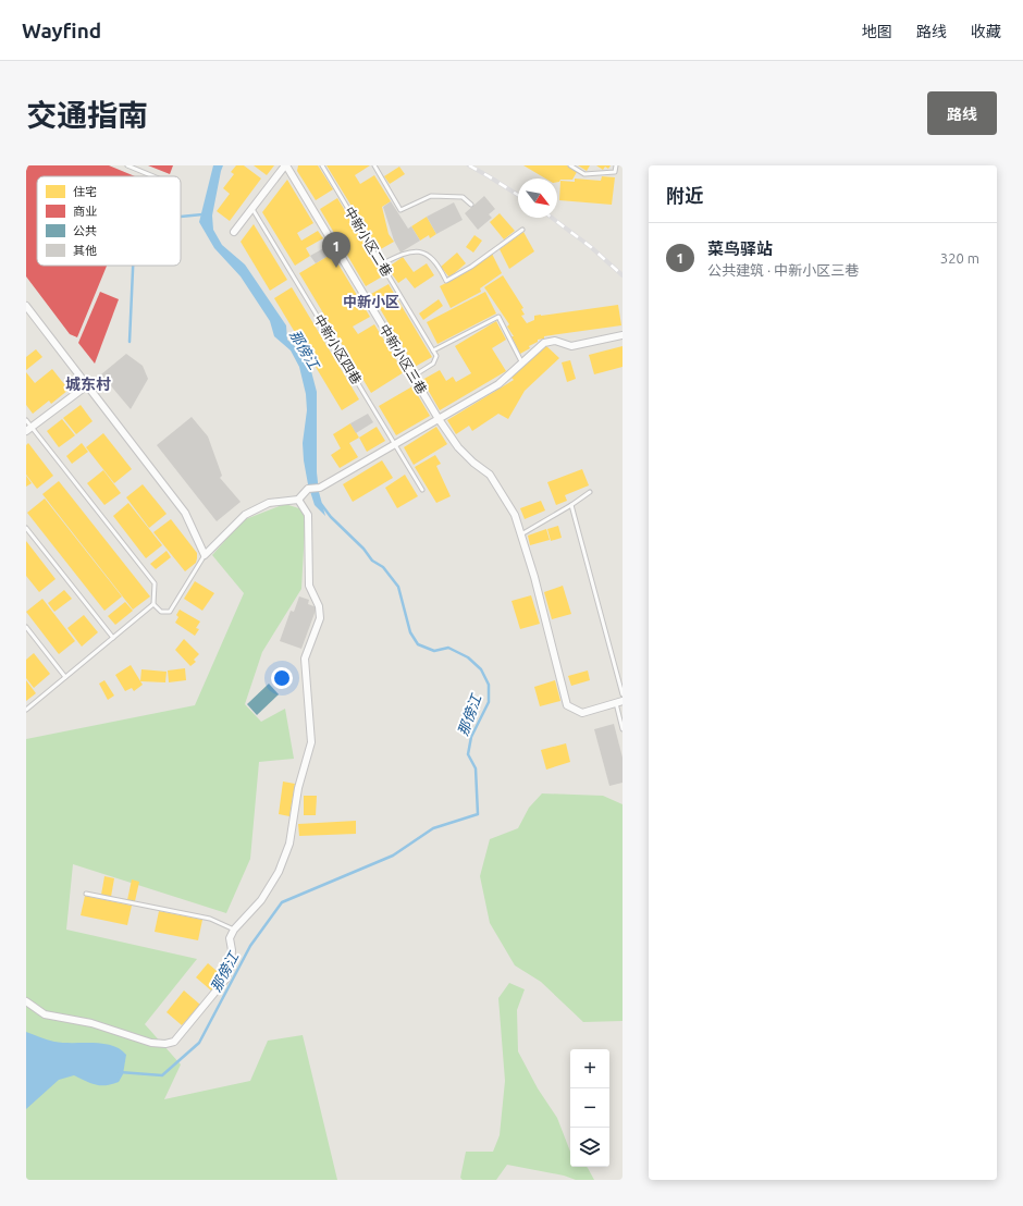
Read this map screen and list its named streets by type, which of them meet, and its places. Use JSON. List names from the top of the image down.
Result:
{
  "streets": {
    "street": ["中新小区三巷"],
    "lane": ["中新小区二巷", "中新小区四巷"]
  },
  "districts": ["中新小区", "城东村"],
  "water": ["那傍江"],
  "legend": [
    "住宅",
    "商业",
    "公共",
    "其他"
  ],
  "north": "bottom right",
  "page": {
    "header": "Wayfind",
    "nav": ["地图", "路线", "收藏"],
    "title": "交通指南",
    "buttons": "路线",
    "heading": "附近",
    "list": [
      {
        "mark": "1",
        "name": "菜鸟驿站",
        "note": "公共建筑 · 中新小区三巷",
        "value": "320 m"
      }
    ],
    "pins": "1",
    "map_buttons": ["+", "−"]
  }
}
